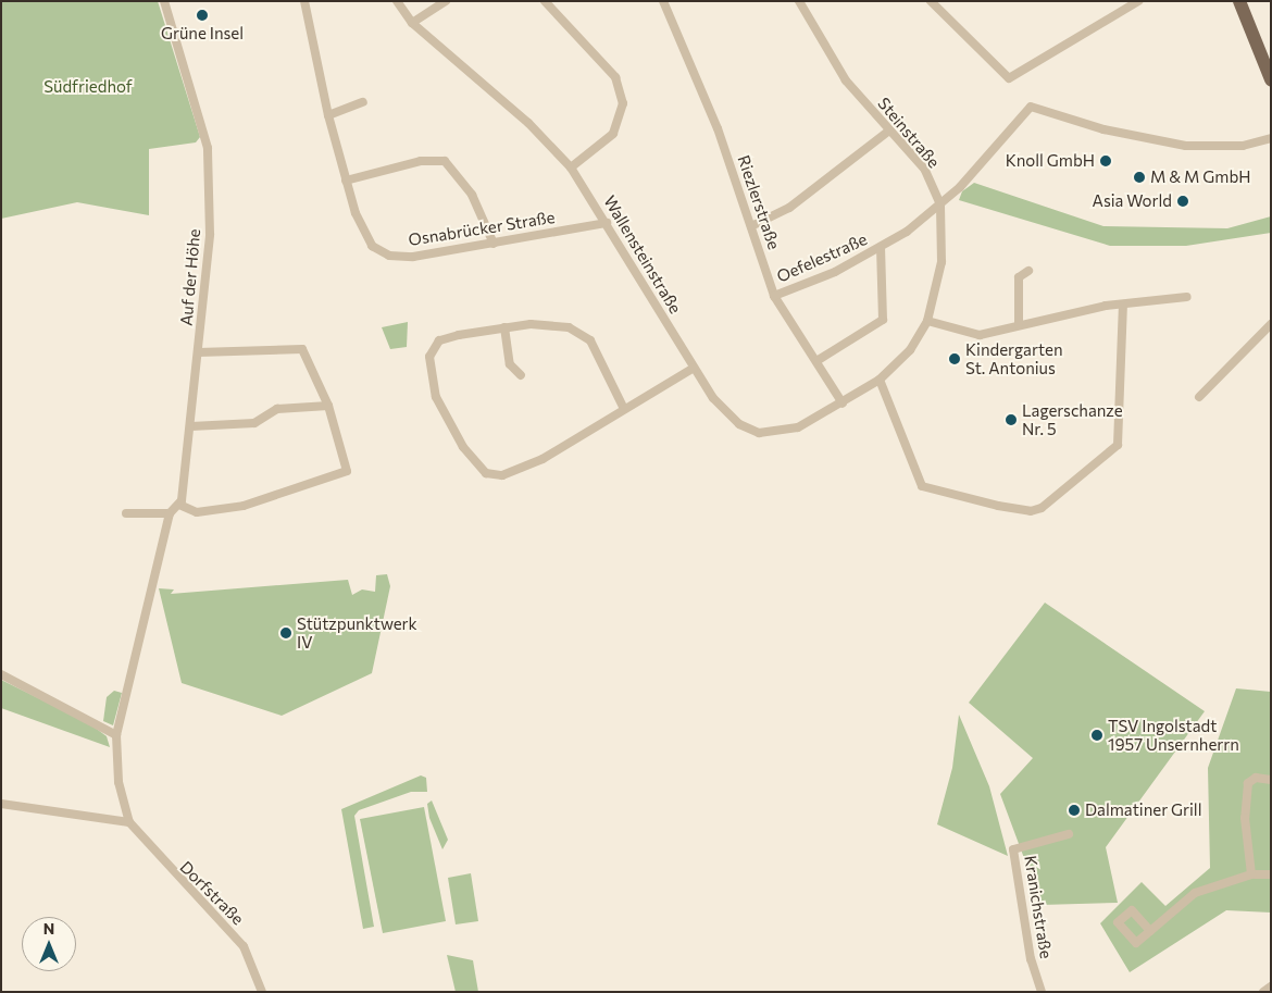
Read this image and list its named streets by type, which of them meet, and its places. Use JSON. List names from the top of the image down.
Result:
{
  "streets": {
    "street": [
      "Steinstraße",
      "Riezlerstraße",
      "Osnabrücker Straße",
      "Wallensteinstraße",
      "Oefelestraße",
      "Auf der Höhe",
      "Dorfstraße",
      "Kranichstraße"
    ]
  },
  "crossings": [
    ["Steinstraße", "Wallensteinstraße"],
    ["Steinstraße", "Oefelestraße"],
    ["Riezlerstraße", "Wallensteinstraße"],
    ["Riezlerstraße", "Oefelestraße"],
    ["Osnabrücker Straße", "Wallensteinstraße"]
  ],
  "parks": ["Südfriedhof"],
  "places": [
    "Grüne Insel",
    "Knoll GmbH",
    "M & M GmbH",
    "Asia World",
    "Kindergarten St. Antonius",
    "Lagerschanze Nr. 5",
    "Stützpunktwerk IV",
    "TSV Ingolstadt 1957 Unsernherrn",
    "Dalmatiner Grill"
  ],
  "north": "top"
}
